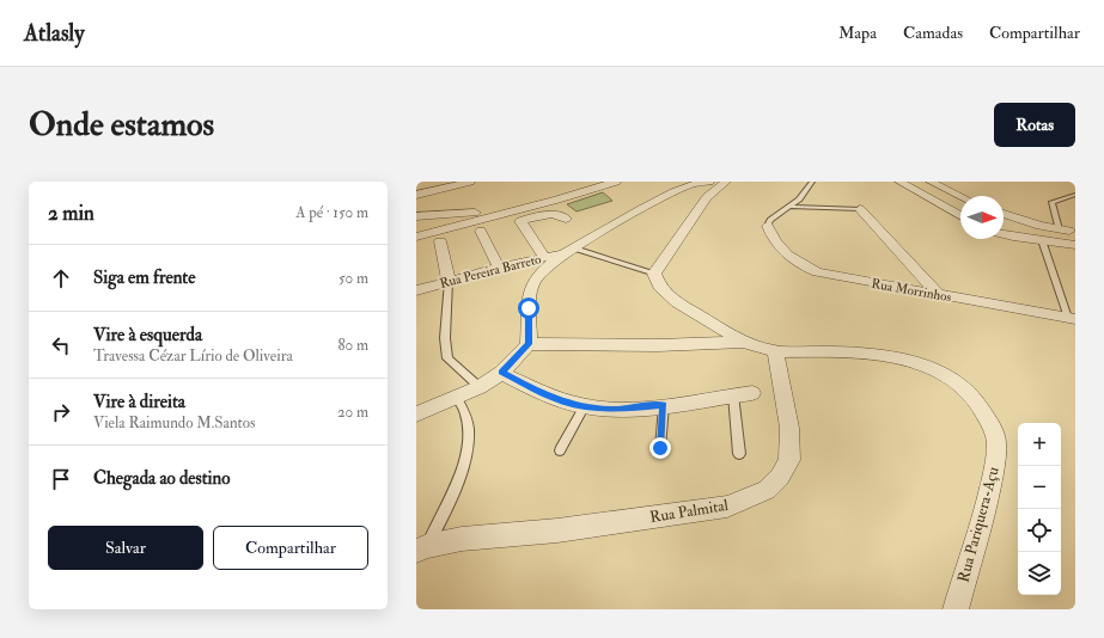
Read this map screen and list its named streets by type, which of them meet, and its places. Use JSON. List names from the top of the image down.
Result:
{
  "streets": {
    "street": [
      "Rua Pereira Barreto",
      "Rua Morrinhos",
      "Rua Palmital",
      "Rua Pariquera-Açu"
    ]
  },
  "crossings": [
    ["Rua Palmital", "Rua Pariquera-Açu"]
  ],
  "north": "right",
  "page": {
    "header": "Atlasly",
    "nav": ["Mapa", "Camadas", "Compartilhar"],
    "buttons": [
      "Rotas",
      ["Salvar", "Compartilhar"]
    ],
    "title": "Onde estamos",
    "heading": ["2 min", "A pé · 150 m"],
    "list": [
      ["Siga em frente", "50 m"],
      ["Vire à esquerda", "Travessa Cézar Lírio de Oliveira", "80 m"],
      ["Vire à direita", "Viela Raimundo M.Santos", "20 m"],
      "Chegada ao destino"
    ],
    "map_buttons": ["+", "−"]
  }
}
